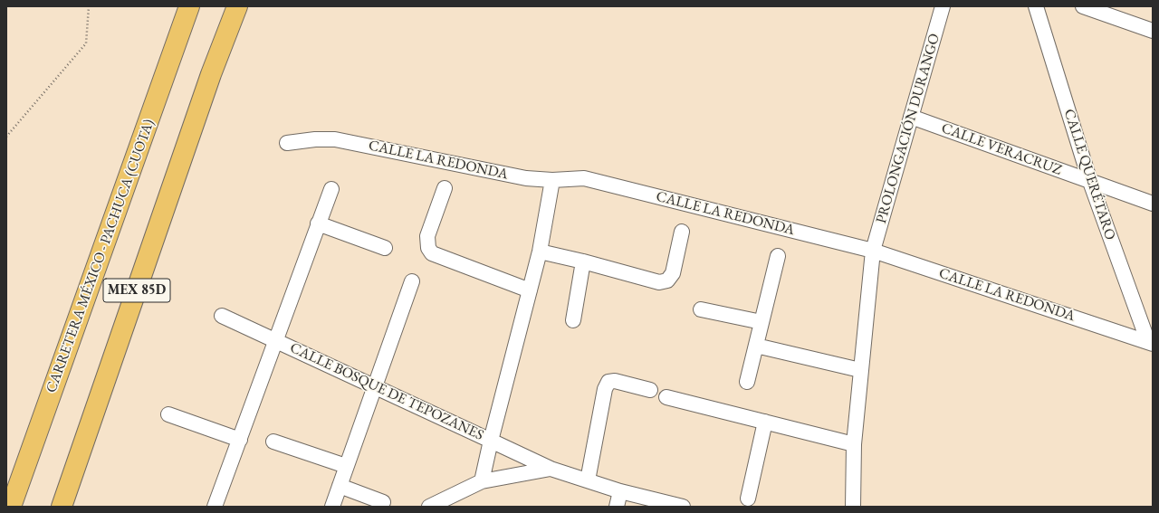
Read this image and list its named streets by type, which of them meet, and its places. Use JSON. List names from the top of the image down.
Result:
{
  "streets": {
    "highway": ["CARRETERA MÉXICO - PACHUCA (CUOTA)", "MEX 85D"],
    "street": [
      "PROLONGACIÓN DURANGO",
      "CALLE VERACRUZ",
      "CALLE LA REDONDA",
      "CALLE QUERÉTARO",
      "CALLE BOSQUE DE TEPOZANES"
    ]
  },
  "crossings": [
    ["PROLONGACIÓN DURANGO", "CALLE VERACRUZ"],
    ["PROLONGACIÓN DURANGO", "CALLE LA REDONDA"],
    ["CALLE VERACRUZ", "CALLE QUERÉTARO"],
    ["CALLE LA REDONDA", "CALLE QUERÉTARO"]
  ]
}
